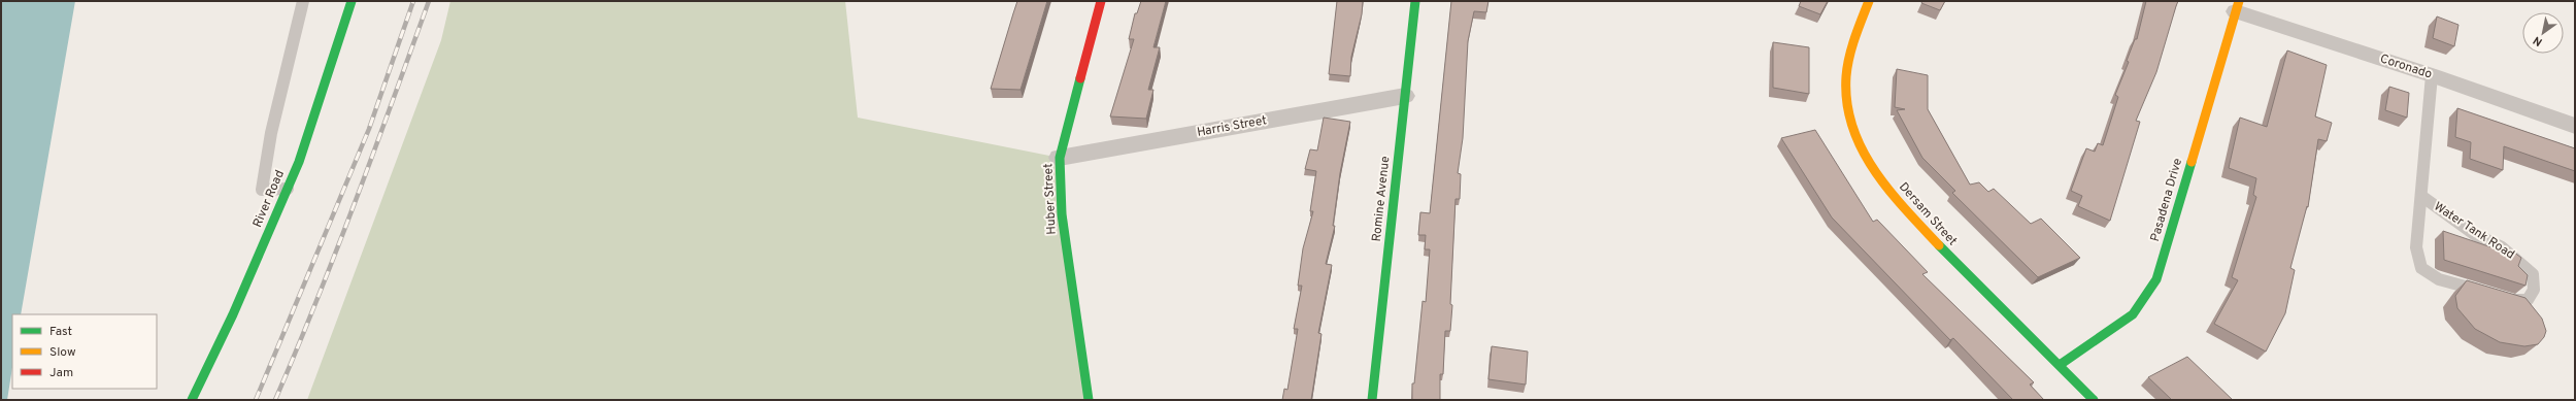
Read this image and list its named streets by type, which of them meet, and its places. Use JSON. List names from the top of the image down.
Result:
{
  "streets": {
    "street": [
      "Coronado",
      "Harris Street",
      "River Road",
      "Huber Street",
      "Romine Avenue",
      "Pasadena Drive",
      "Dersam Street"
    ],
    "lane": ["Water Tank Road"]
  },
  "crossings": [
    ["Coronado", "Pasadena Drive"],
    ["Coronado", "Water Tank Road"],
    ["Harris Street", "Huber Street"],
    ["Harris Street", "Romine Avenue"],
    ["Pasadena Drive", "Dersam Street"]
  ],
  "legend": ["Fast", "Slow", "Jam"],
  "north": "bottom left"
}
